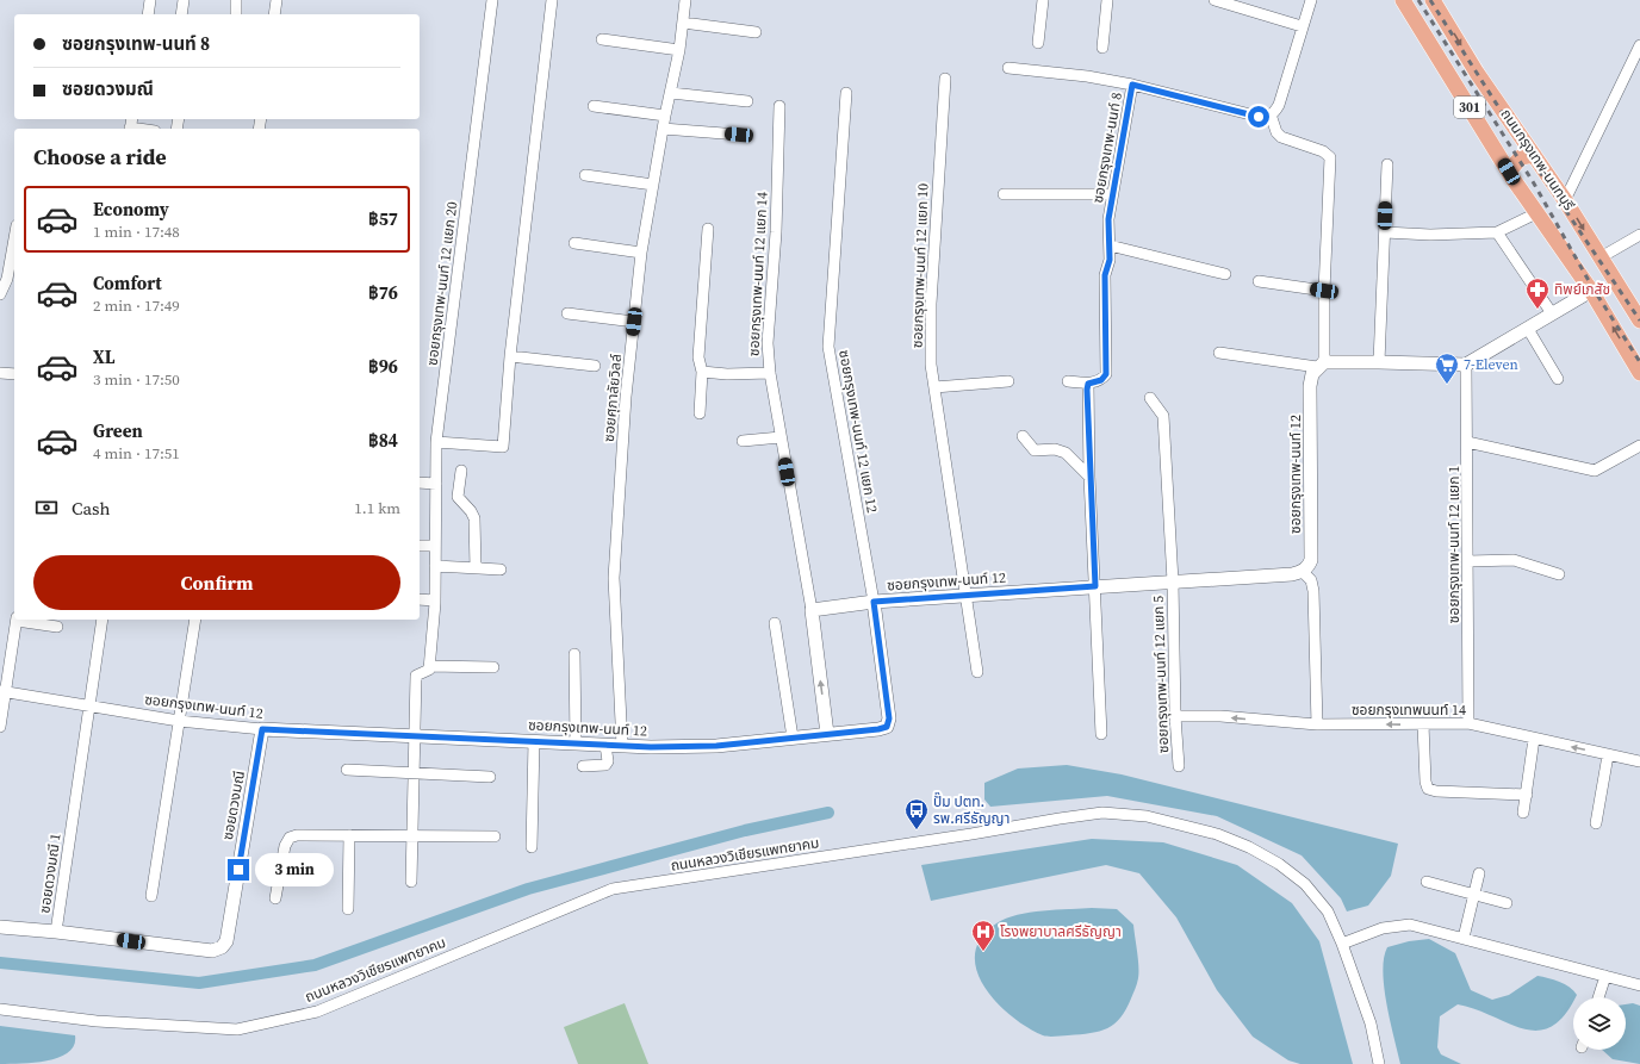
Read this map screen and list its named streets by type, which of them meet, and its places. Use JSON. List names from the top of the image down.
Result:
{
  "streets": {
    "main road": ["301", "ถนนกรุงเทพ-นนทบุรี"],
    "street": [
      "ซอยกรุงเทพ-นนท์ 8",
      "ซอยกรุงเทพ-นนท์ 12 แยก 10",
      "ซอยกรุงเทพ-นนท์ 12 แยก 14",
      "ซอยกรุงเทพ-นนท์ 12 แยก 20",
      "ซอยศุภาลัยวิลล์",
      "ซอยกรุงเทพ-นนท์ 12 แยก 12",
      "ซอยกรุงเทพ-นนท์ 12",
      "ซอยกรุงเทพ-นนท์ 12 แยก 1",
      "ซอยกรุงเทพ-นนท์ 12 แยก 5",
      "ซอยกรุงเทพนนท์ 14",
      "ซอยดวงมณี",
      "ถนนหลวงวิเชียรแพทยาคม",
      "ซอยดวงมณี 1"
    ]
  },
  "crossings": [
    ["ซอยกรุงเทพ-นนท์ 12 แยก 10", "ซอยกรุงเทพ-นนท์ 12"],
    ["ซอยกรุงเทพ-นนท์ 12 แยก 14", "ซอยกรุงเทพ-นนท์ 12"],
    ["ซอยศุภาลัยวิลล์", "ซอยกรุงเทพ-นนท์ 12"],
    ["ซอยกรุงเทพ-นนท์ 12 แยก 12", "ซอยกรุงเทพ-นนท์ 12"],
    ["ซอยกรุงเทพ-นนท์ 12", "ซอยกรุงเทพ-นนท์ 12 แยก 5"],
    ["ซอยกรุงเทพ-นนท์ 12", "ซอยดวงมณี"],
    ["ซอยกรุงเทพ-นนท์ 12", "ซอยดวงมณี 1"],
    ["ซอยกรุงเทพ-นนท์ 12 แยก 1", "ซอยกรุงเทพนนท์ 14"],
    ["ซอยกรุงเทพ-นนท์ 12 แยก 5", "ซอยกรุงเทพนนท์ 14"],
    ["ซอยดวงมณี", "ซอยดวงมณี 1"]
  ],
  "one_way": ["ซอยกรุงเทพนนท์ 14"],
  "places": {
    "pharmacy": ["ทิพย์เภสัช"],
    "supermarket": ["7-Eleven"],
    "bus stop": ["ปั๊ม ปตท. รพ.ศรีธัญญา"],
    "hospital": ["โรงพยาบาลศรีธัญญา"]
  },
  "page": {
    "banner": ["ซอยกรุงเทพ-นนท์ 8", "ซอยดวงมณี"],
    "heading": "Choose a ride",
    "list": [
      {
        "name": "Economy",
        "note": "1 min · 17:48",
        "value": "฿57"
      },
      {
        "name": "Comfort",
        "note": "2 min · 17:49",
        "value": "฿76"
      },
      {
        "name": "XL",
        "note": "3 min · 17:50",
        "value": "฿96"
      },
      {
        "name": "Green",
        "note": "4 min · 17:51",
        "value": "฿84"
      }
    ],
    "pay": ["Cash", "1.1 km"],
    "buttons": "Confirm",
    "bubble": "3 min"
  }
}
